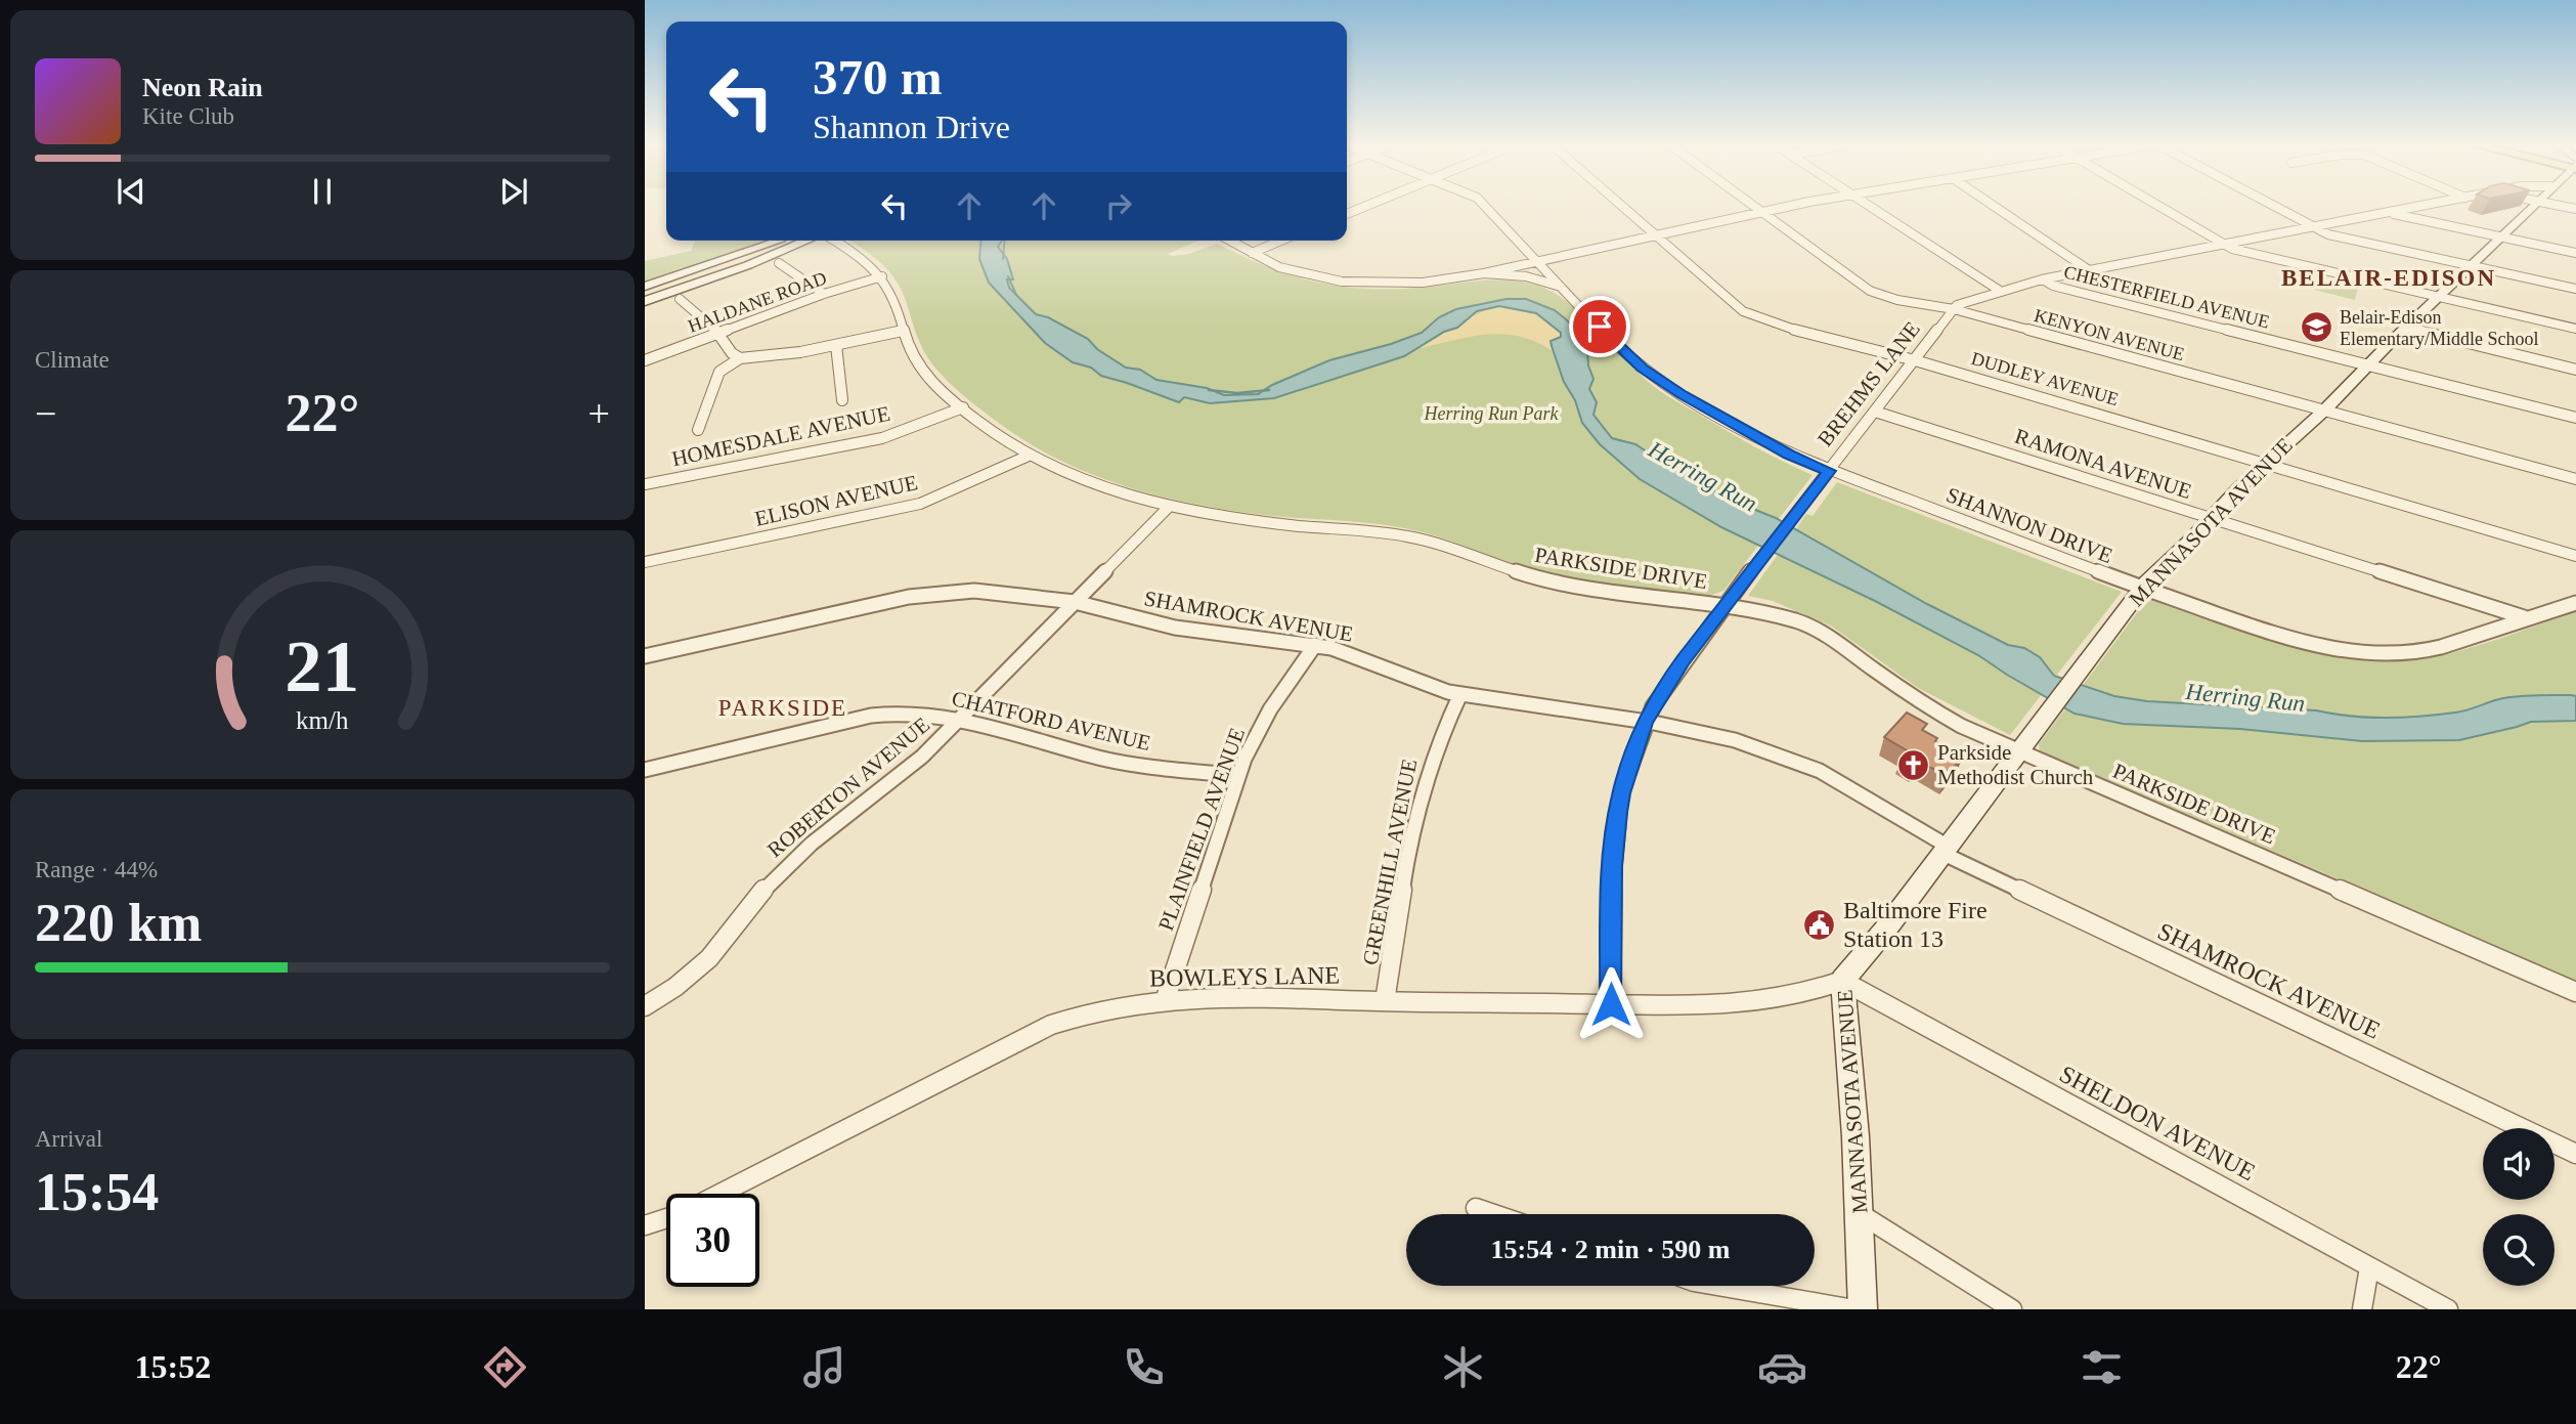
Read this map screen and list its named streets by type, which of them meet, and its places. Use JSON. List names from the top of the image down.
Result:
{
  "streets": {
    "street": [
      "CHESTERFIELD AVENUE",
      "HALDANE ROAD",
      "KENYON AVENUE",
      "DUDLEY AVENUE",
      "BREHMS LANE",
      "HOMESDALE AVENUE",
      "RAMONA AVENUE",
      "ELISON AVENUE",
      "MANNASOTA AVENUE",
      "SHANNON DRIVE",
      "PARKSIDE DRIVE",
      "SHAMROCK AVENUE",
      "CHATFORD AVENUE",
      "ROBERTON AVENUE",
      "PLAINFIELD AVENUE",
      "GREENHILL AVENUE",
      "BOWLEYS LANE",
      "SHELDON AVENUE"
    ]
  },
  "crossings": [
    ["CHESTERFIELD AVENUE", "BREHMS LANE"],
    ["CHESTERFIELD AVENUE", "MANNASOTA AVENUE"],
    ["HALDANE ROAD", "PARKSIDE DRIVE"],
    ["KENYON AVENUE", "BREHMS LANE"],
    ["KENYON AVENUE", "MANNASOTA AVENUE"],
    ["DUDLEY AVENUE", "BREHMS LANE"],
    ["DUDLEY AVENUE", "MANNASOTA AVENUE"],
    ["BREHMS LANE", "RAMONA AVENUE"],
    ["BREHMS LANE", "SHANNON DRIVE"],
    ["BREHMS LANE", "PARKSIDE DRIVE"],
    ["BREHMS LANE", "SHAMROCK AVENUE"],
    ["BREHMS LANE", "BOWLEYS LANE"],
    ["HOMESDALE AVENUE", "PARKSIDE DRIVE"],
    ["RAMONA AVENUE", "MANNASOTA AVENUE"],
    ["RAMONA AVENUE", "SHANNON DRIVE"],
    ["ELISON AVENUE", "PARKSIDE DRIVE"],
    ["MANNASOTA AVENUE", "SHANNON DRIVE"],
    ["MANNASOTA AVENUE", "PARKSIDE DRIVE"],
    ["MANNASOTA AVENUE", "SHAMROCK AVENUE"],
    ["MANNASOTA AVENUE", "BOWLEYS LANE"],
    ["MANNASOTA AVENUE", "SHELDON AVENUE"],
    ["PARKSIDE DRIVE", "ROBERTON AVENUE"],
    ["SHAMROCK AVENUE", "ROBERTON AVENUE"],
    ["SHAMROCK AVENUE", "PLAINFIELD AVENUE"],
    ["SHAMROCK AVENUE", "GREENHILL AVENUE"],
    ["CHATFORD AVENUE", "ROBERTON AVENUE"],
    ["CHATFORD AVENUE", "PLAINFIELD AVENUE"],
    ["PLAINFIELD AVENUE", "BOWLEYS LANE"],
    ["GREENHILL AVENUE", "BOWLEYS LANE"],
    ["BOWLEYS LANE", "SHELDON AVENUE"]
  ],
  "districts": ["BELAIR-EDISON", "PARKSIDE"],
  "water": ["Herring Run"],
  "parks": ["Herring Run Park"],
  "places": {
    "school or university": ["Belair-Edison Elementary/Middle School"],
    "church": ["Parkside Methodist Church"],
    "public building": ["Baltimore Fire Station 13"]
  },
  "page": {
    "turn": ["370 m", "Shannon Drive"],
    "song": ["Neon Rain", "Kite Club"],
    "tile": [
      "Climate",
      ["Range · 44%", "220 km"],
      ["Arrival", "15:54"]
    ],
    "heat": ["−", "22°", "+"],
    "limit": "30",
    "trip": "15:54 · 2 min · 590 m",
    "tabs": ["15:52", "22°"],
    "gauge": ["21", "km/h"]
  }
}
